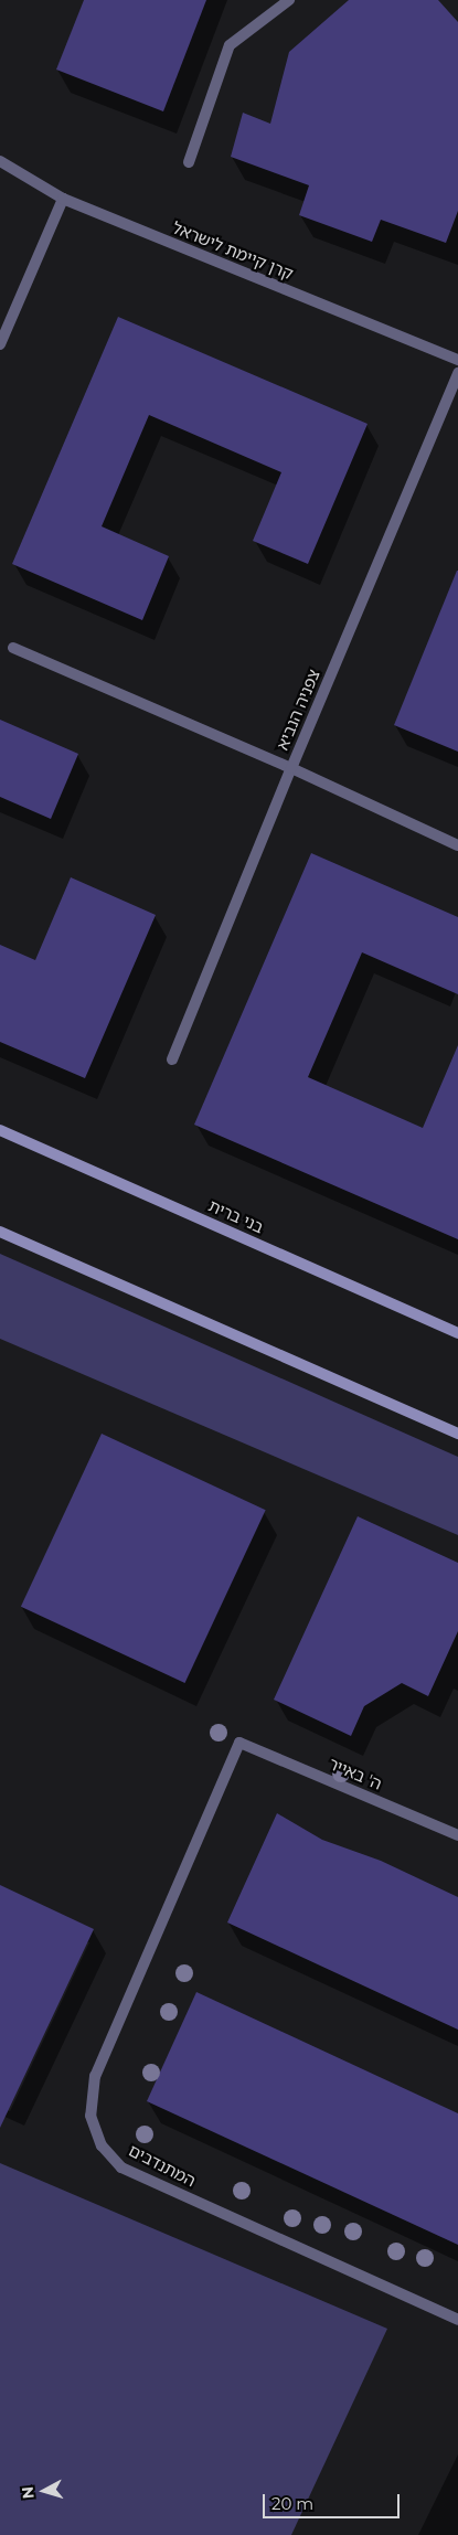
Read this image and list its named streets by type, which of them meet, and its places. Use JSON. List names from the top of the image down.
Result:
{
  "streets": {
    "main road": ["בני ברית"],
    "street": [
      "קרן קיימת לישראל",
      "צפניה הנביא",
      "ה' באייר",
      "המתנדבים"
    ]
  },
  "crossings": [
    ["ה' באייר", "המתנדבים"]
  ],
  "scale_bar": "20 m",
  "north": "left"
}
